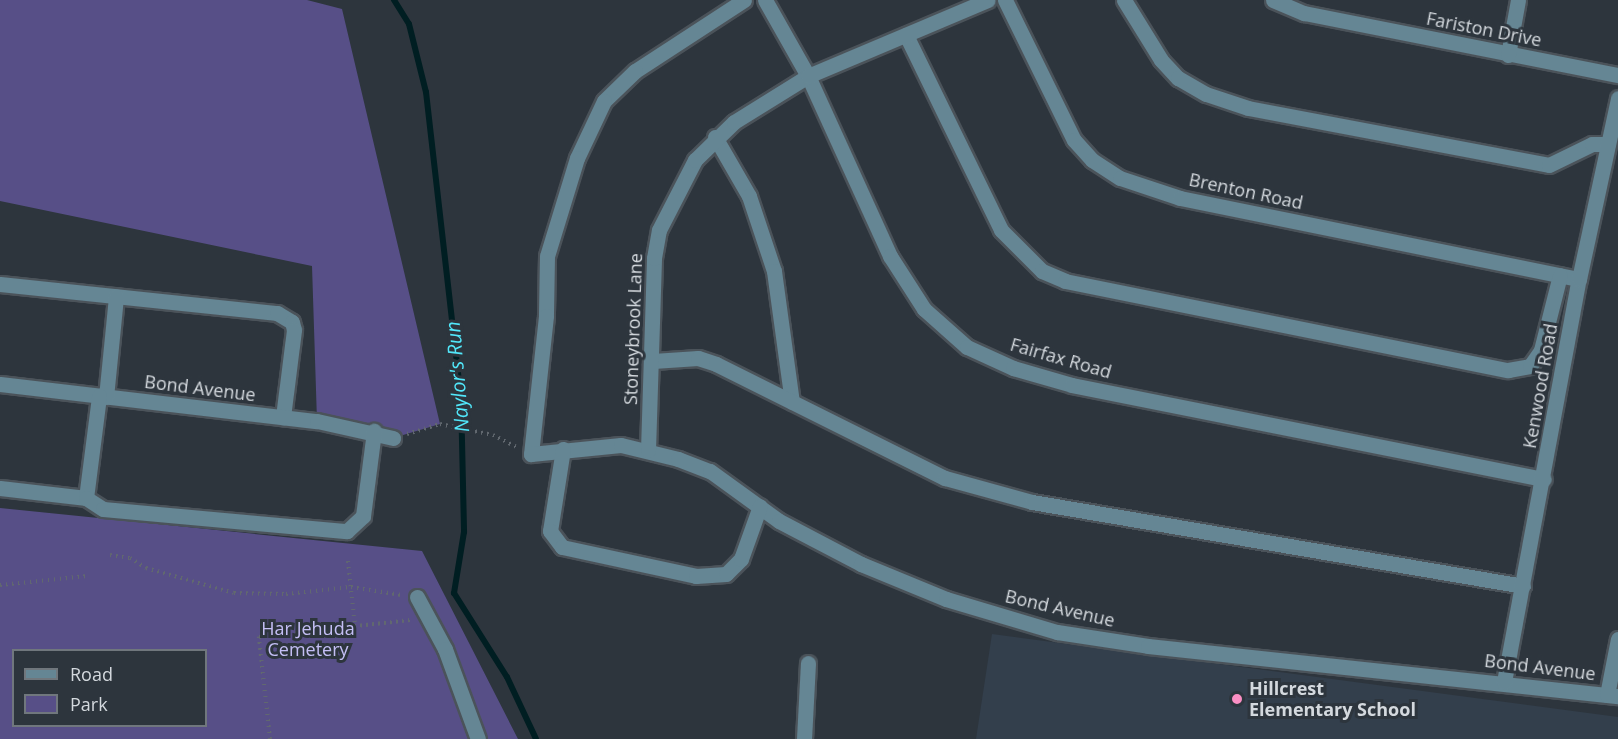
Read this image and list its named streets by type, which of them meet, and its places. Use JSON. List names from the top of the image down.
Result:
{
  "streets": {
    "street": [
      "Fariston Drive",
      "Brenton Road",
      "Stoneybrook Lane",
      "Fairfax Road",
      "Kenwood Road",
      "Bond Avenue"
    ]
  },
  "crossings": [
    ["Brenton Road", "Kenwood Road"],
    ["Stoneybrook Lane", "Fairfax Road"],
    ["Stoneybrook Lane", "Bond Avenue"],
    ["Fairfax Road", "Kenwood Road"],
    ["Kenwood Road", "Bond Avenue"]
  ],
  "water": ["Naylor's Run"],
  "parks": ["Har Jehuda Cemetery"],
  "places": ["Hillcrest Elementary School"],
  "legend": ["Road", "Park"]
}
